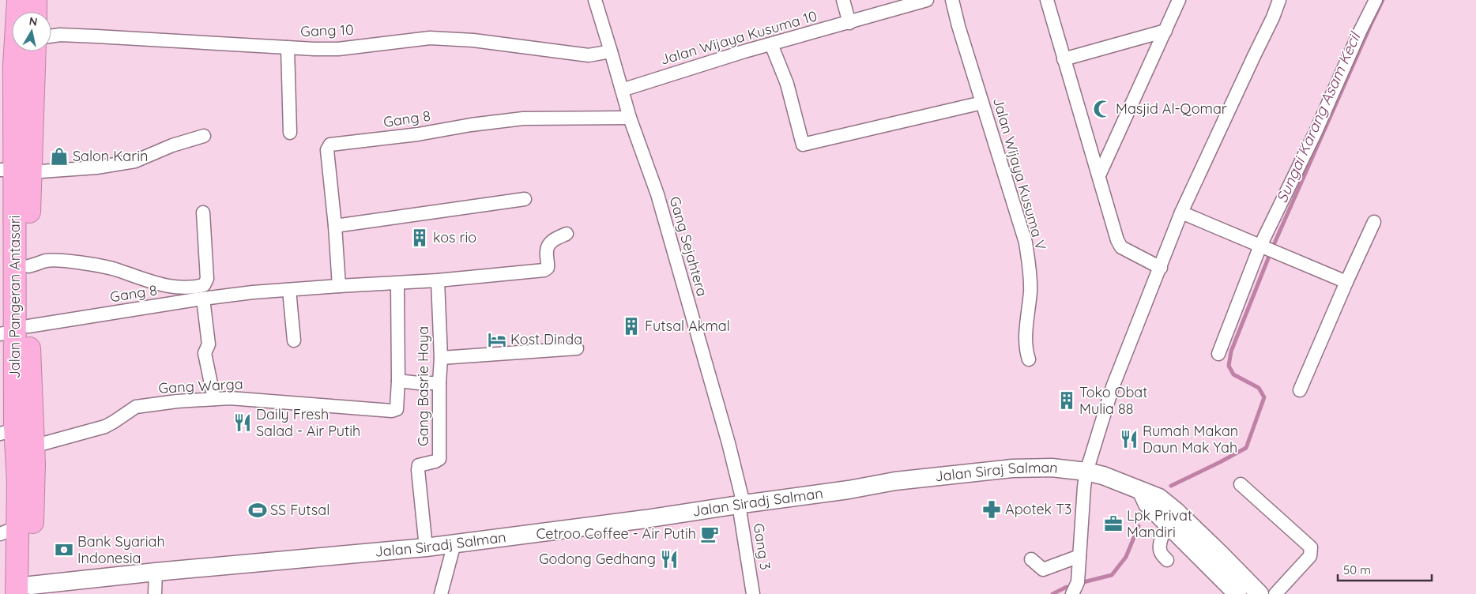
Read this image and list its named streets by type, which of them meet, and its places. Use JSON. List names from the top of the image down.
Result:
{
  "streets": {
    "highway": ["Jalan Pangeran Antasari"],
    "street": [
      "Gang 10",
      "Jalan Wijaya Kusuma 10",
      "Gang 8",
      "Jalan Wijaya Kusuma V",
      "Gang Sejahtera",
      "Gang Warga",
      "Gang Basrie Haya",
      "Jalan Siraj Salman",
      "Jalan Siradj Salman",
      "Gang 3"
    ]
  },
  "crossings": [
    ["Gang 10", "Gang Sejahtera"],
    ["Jalan Wijaya Kusuma 10", "Gang Sejahtera"],
    ["Gang 8", "Gang Sejahtera"],
    ["Gang 8", "Jalan Pangeran Antasari"],
    ["Gang 8", "Gang Basrie Haya"],
    ["Gang Sejahtera", "Jalan Siradj Salman"],
    ["Gang Sejahtera", "Gang 3"],
    ["Jalan Pangeran Antasari", "Gang Warga"],
    ["Jalan Pangeran Antasari", "Jalan Siradj Salman"],
    ["Gang Basrie Haya", "Jalan Siradj Salman"],
    ["Jalan Siraj Salman", "Jalan Siradj Salman"],
    ["Jalan Siradj Salman", "Gang 3"]
  ],
  "water": ["Sungai Karang Asam Kecil"],
  "places": {
    "mosque": ["Masjid Al-Qomar"],
    "shop": ["Salon Karin"],
    "building": ["kos rio", "Futsal Akmal", "Toko Obat Mulia 88"],
    "hotel": ["Kost Dinda"],
    "restaurant": ["Daily Fresh Salad - Air Putih", "Rumah Makan Daun Mak Yah", "Godong Gedhang"],
    "pharmacy": ["Apotek T3"],
    "sports": ["SS Futsal"],
    "office": ["Lpk Privat Mandiri"],
    "cafe": ["Cetroo Coffee - Air Putih"],
    "bank": ["Bank Syariah Indonesia"]
  },
  "scale_bar": "50 m",
  "north": "top"
}
